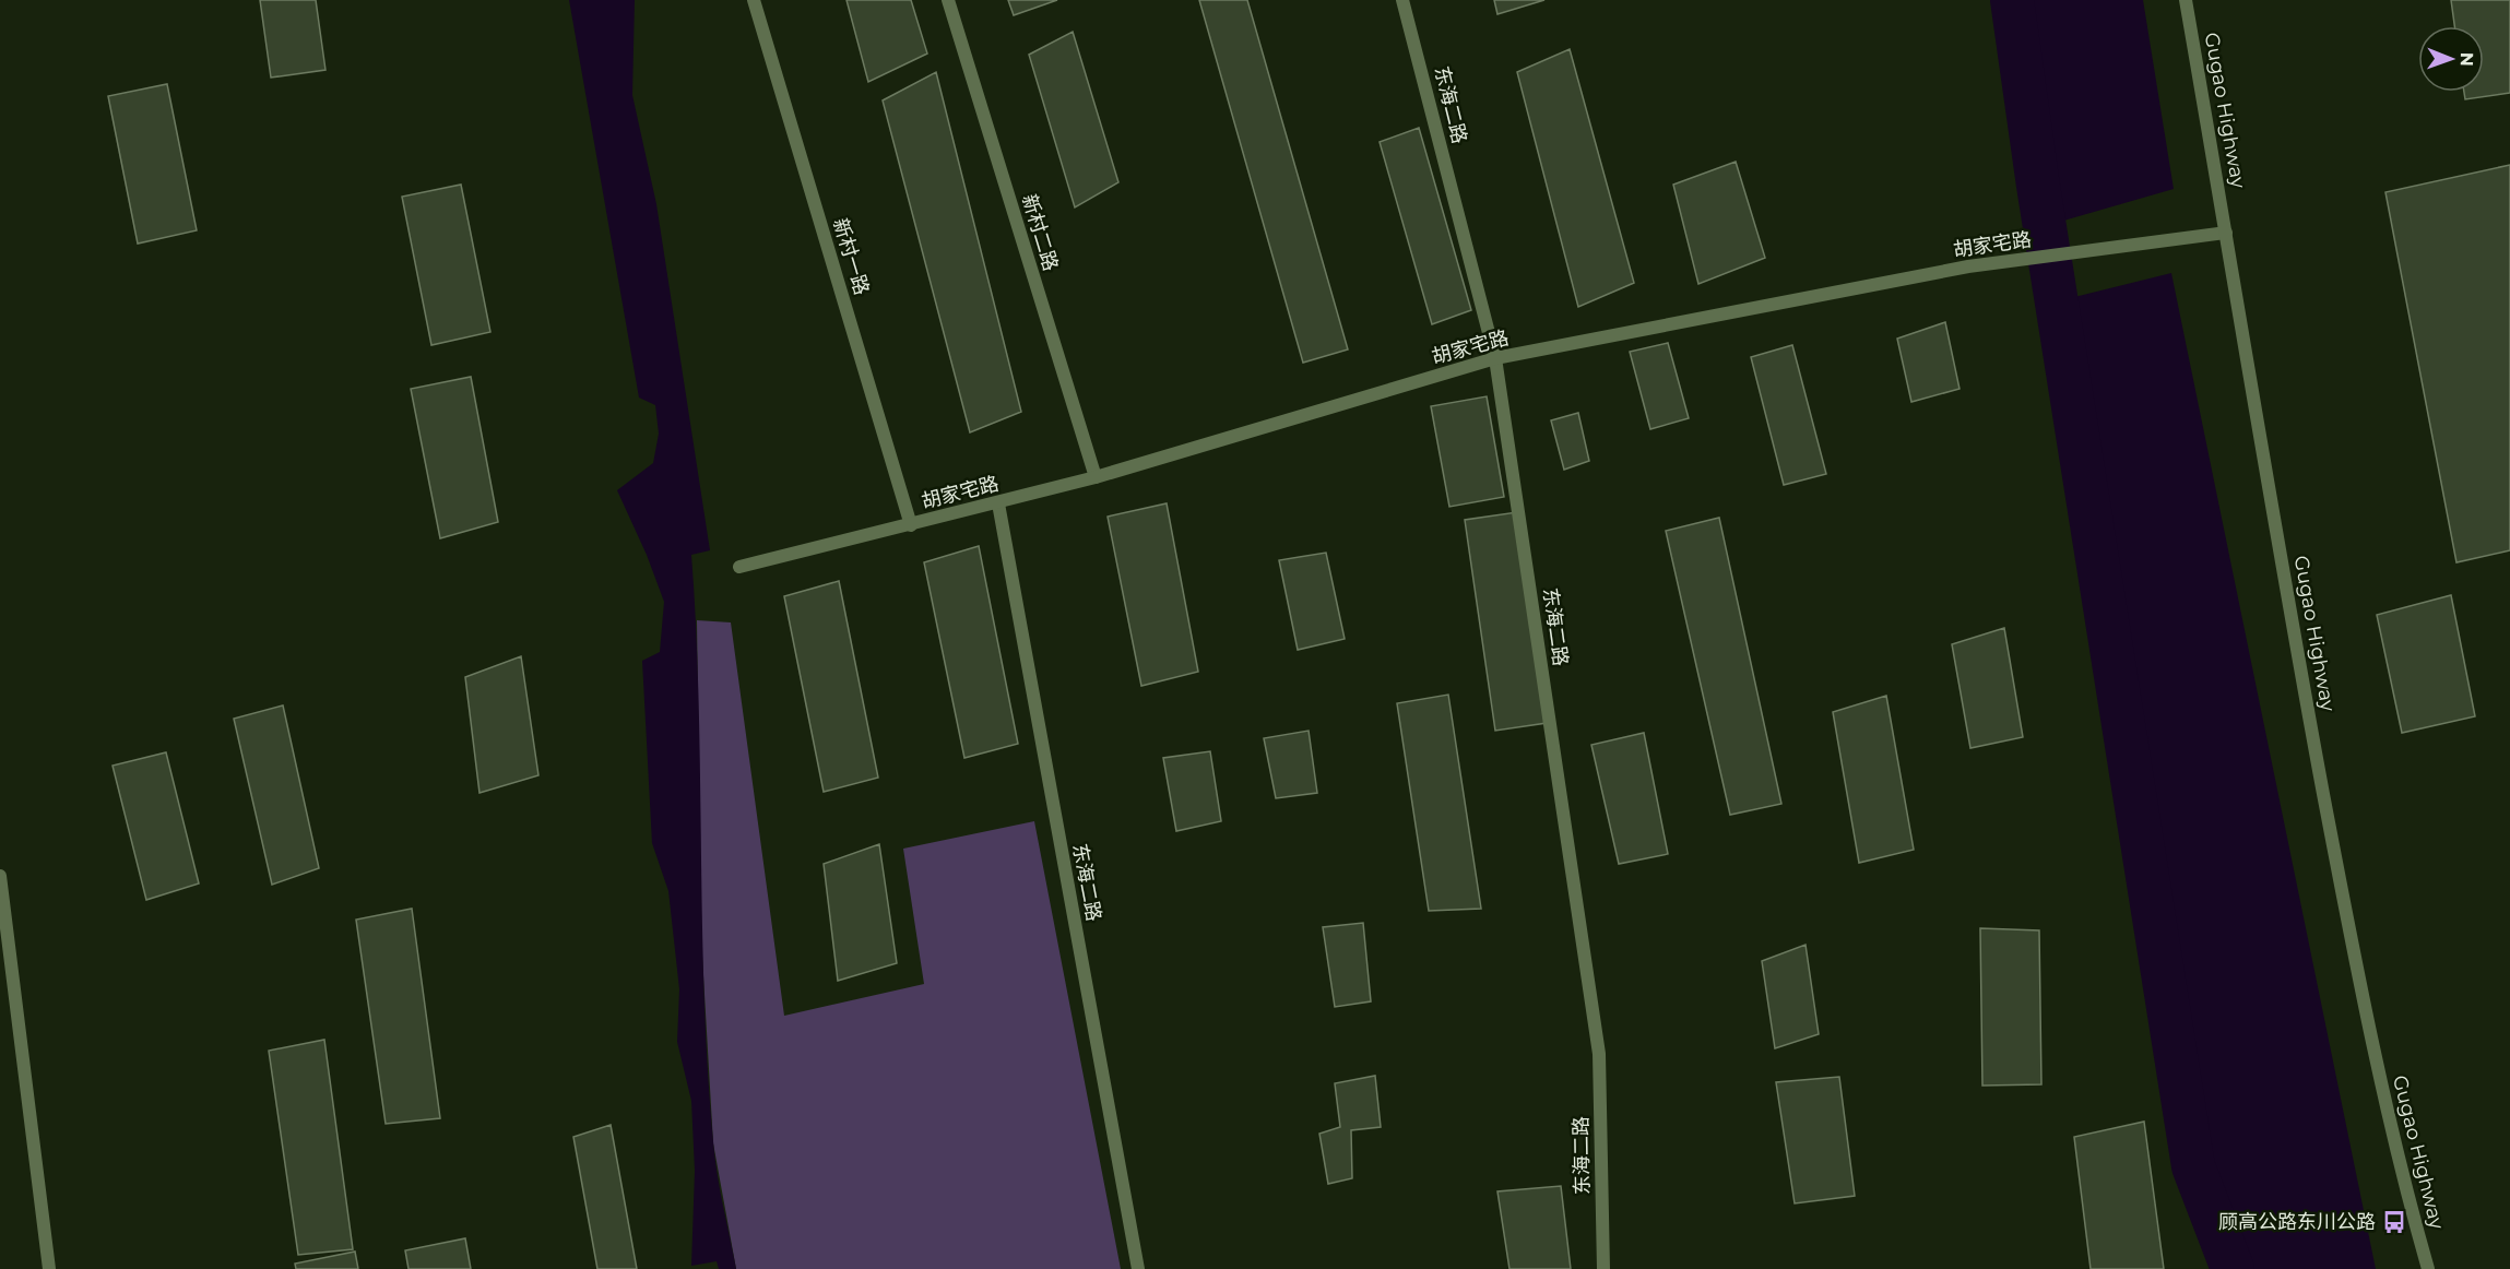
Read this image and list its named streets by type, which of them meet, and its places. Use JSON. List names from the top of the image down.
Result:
{
  "streets": {
    "street": [
      "东海二路",
      "Gugao Highway",
      "新村二路",
      "胡家宅路",
      "新村一路"
    ]
  },
  "crossings": [
    ["东海二路", "胡家宅路"],
    ["Gugao Highway", "胡家宅路"],
    ["新村二路", "胡家宅路"],
    ["胡家宅路", "新村一路"]
  ],
  "places": {
    "bus stop": ["顾高公路东川公路"]
  },
  "north": "right"
}
